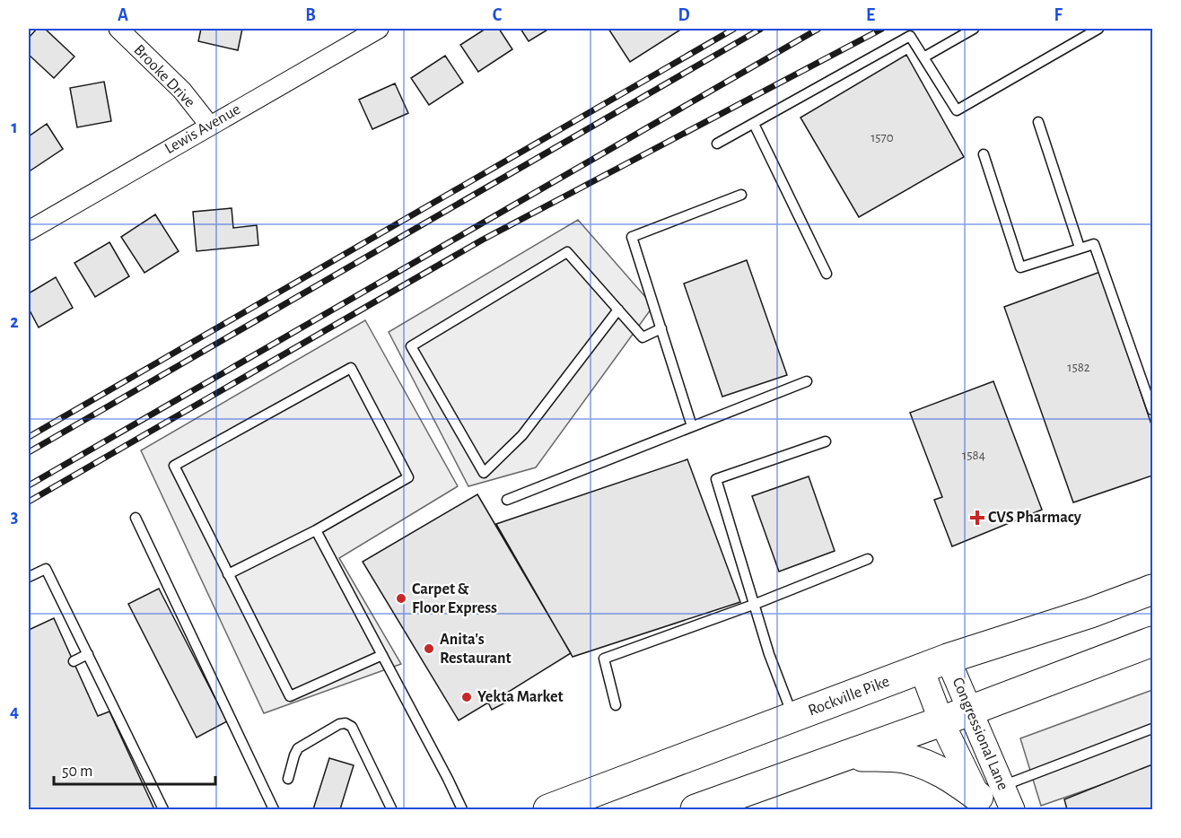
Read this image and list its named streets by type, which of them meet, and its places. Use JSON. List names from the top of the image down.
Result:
{
  "streets": {
    "main road": ["Rockville Pike"],
    "street": ["Brooke Drive", "Lewis Avenue", "Congressional Lane"]
  },
  "crossings": [
    ["Brooke Drive", "Lewis Avenue"],
    ["Rockville Pike", "Congressional Lane"]
  ],
  "places": {
    "health": ["CVS Pharmacy"],
    "other": ["Carpet & Floor Express", "Anita's Restaurant", "Yekta Market"]
  },
  "house_numbers": ["1570", "1582", "1584"],
  "scale_bar": "50 m",
  "grid": {
    "columns": [
      "A",
      "B",
      "C",
      "D",
      "E",
      "F"
    ],
    "rows": [
      "1",
      "2",
      "3",
      "4"
    ]
  }
}
